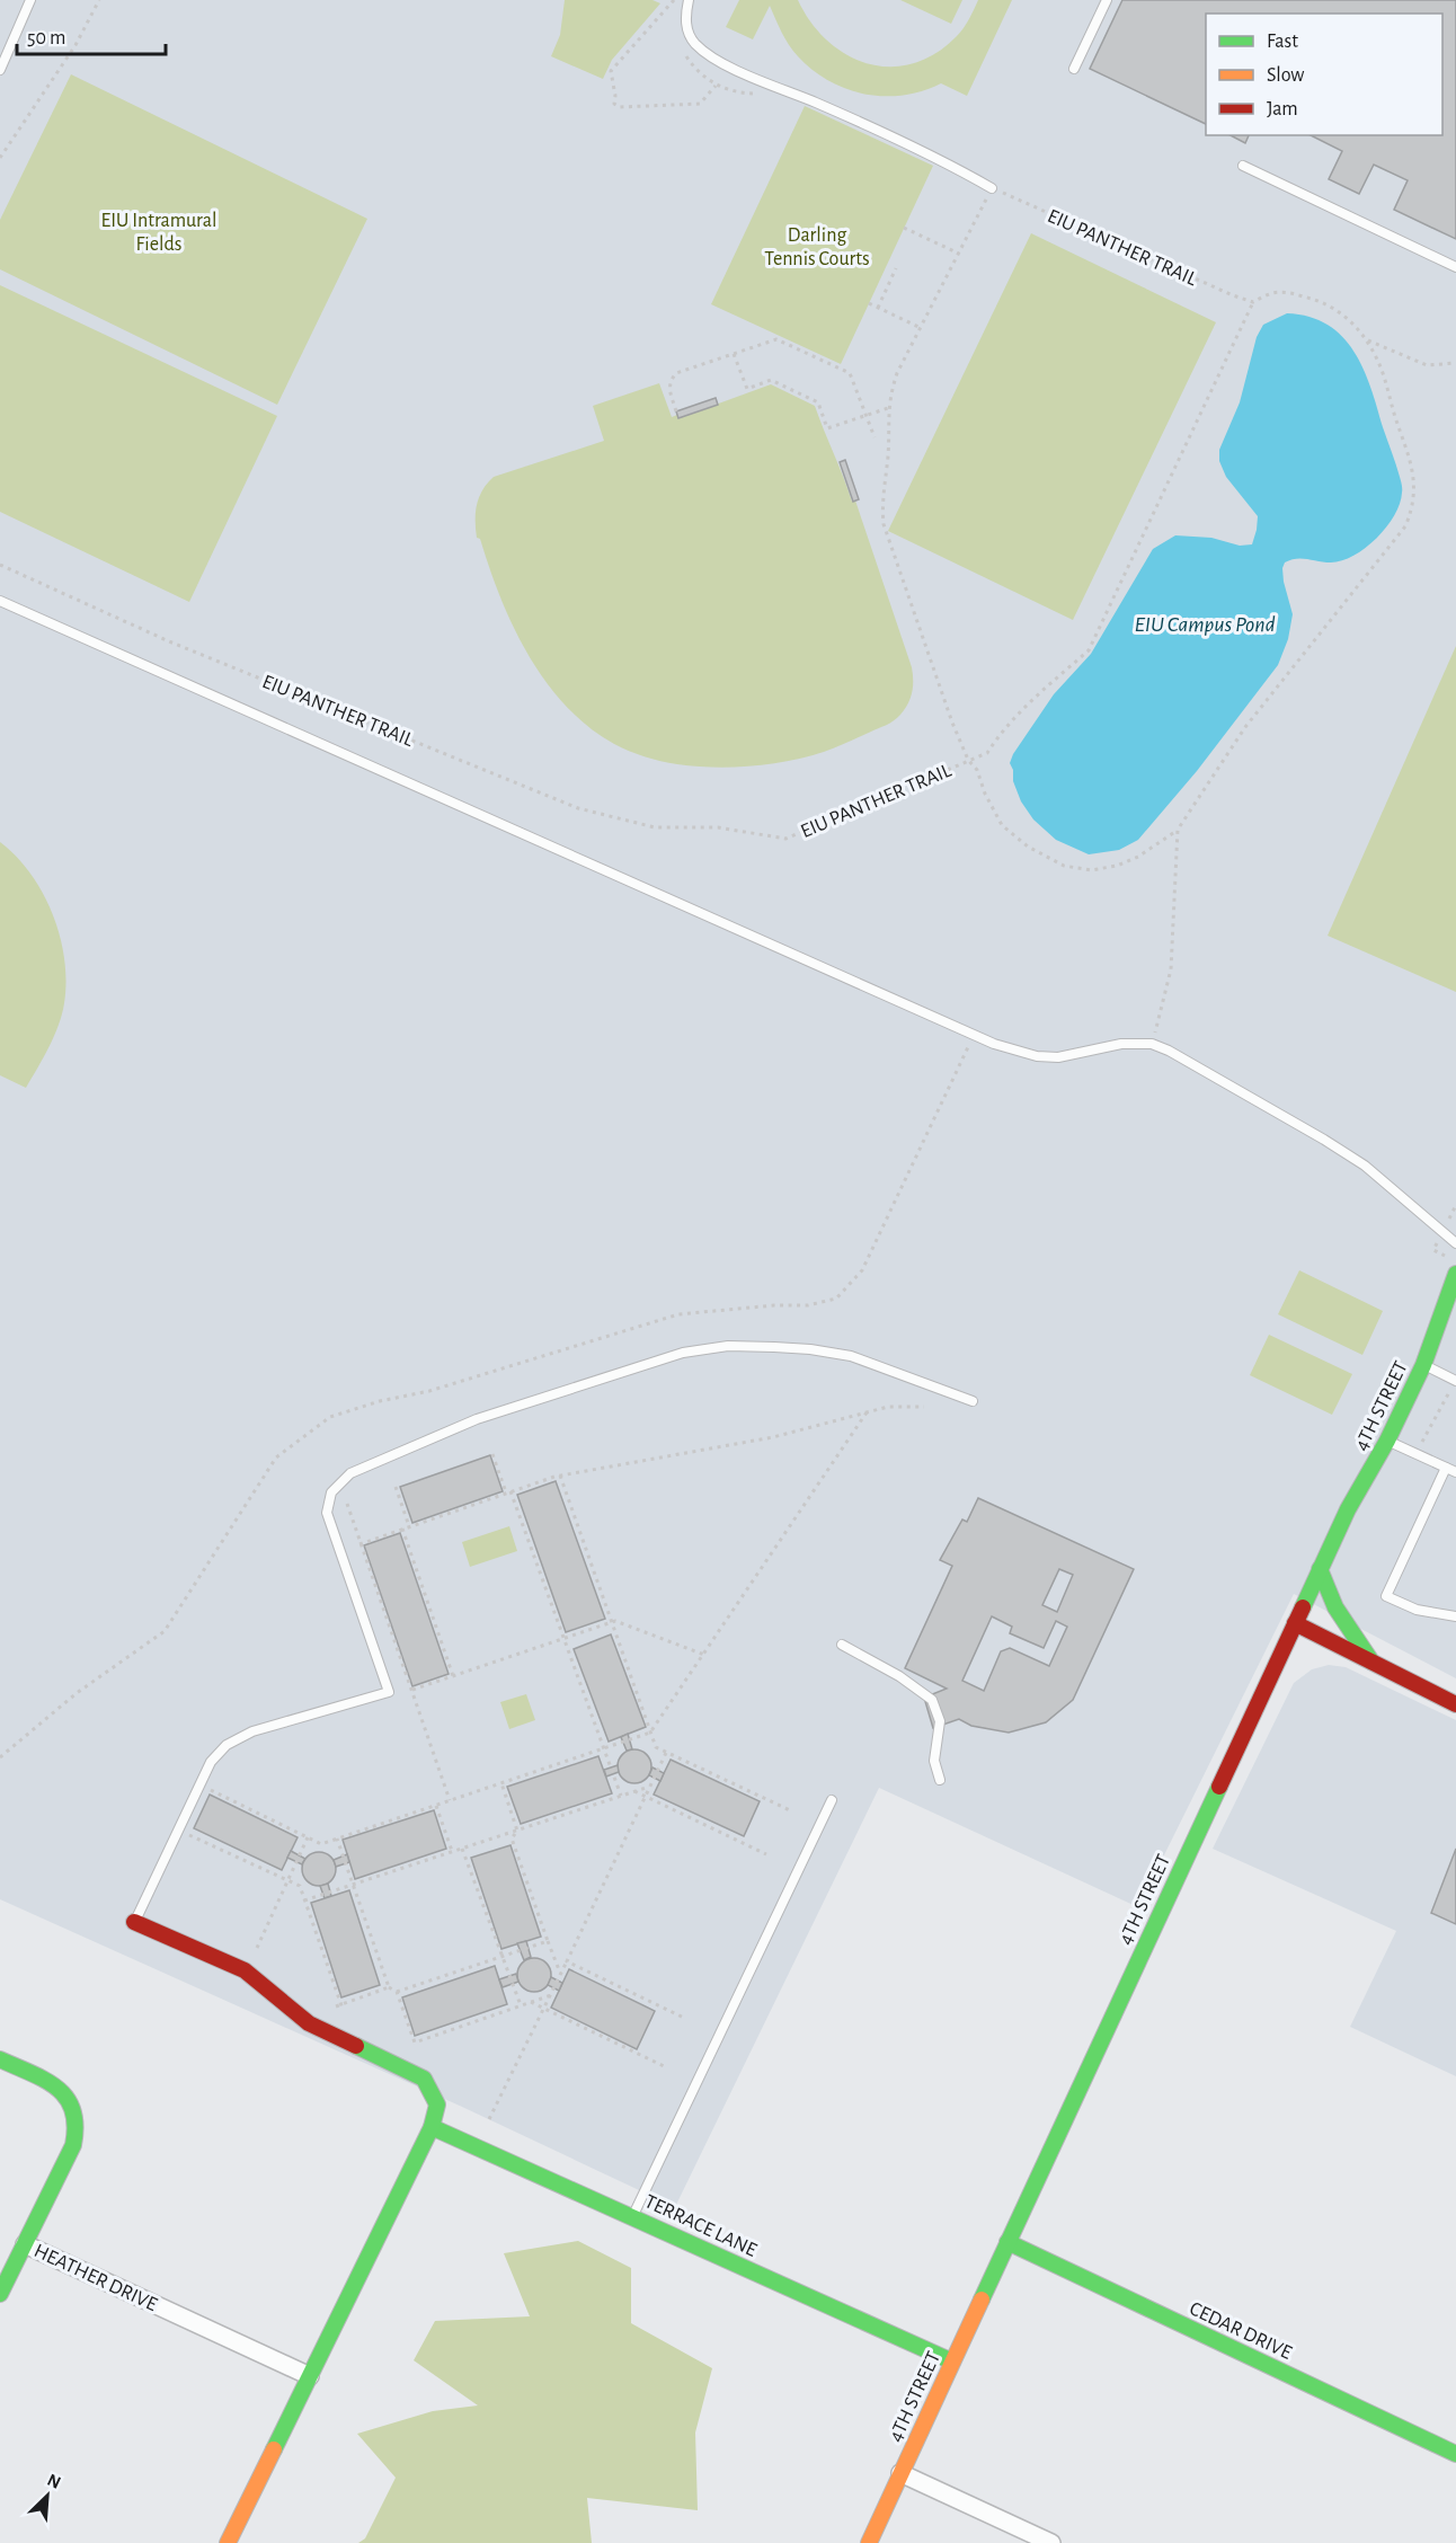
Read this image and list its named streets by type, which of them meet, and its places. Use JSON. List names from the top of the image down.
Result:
{
  "streets": {
    "street": [
      "4TH STREET",
      "TERRACE LANE",
      "HEATHER DRIVE",
      "CEDAR DRIVE"
    ],
    "path": ["EIU PANTHER TRAIL"]
  },
  "crossings": [
    ["4TH STREET", "TERRACE LANE"],
    ["4TH STREET", "CEDAR DRIVE"]
  ],
  "water": ["EIU Campus Pond"],
  "parks": ["EIU Intramural Fields", "Darling Tennis Courts"],
  "legend": ["Fast", "Slow", "Jam"],
  "scale_bar": "50 m",
  "north": "top right"
}
